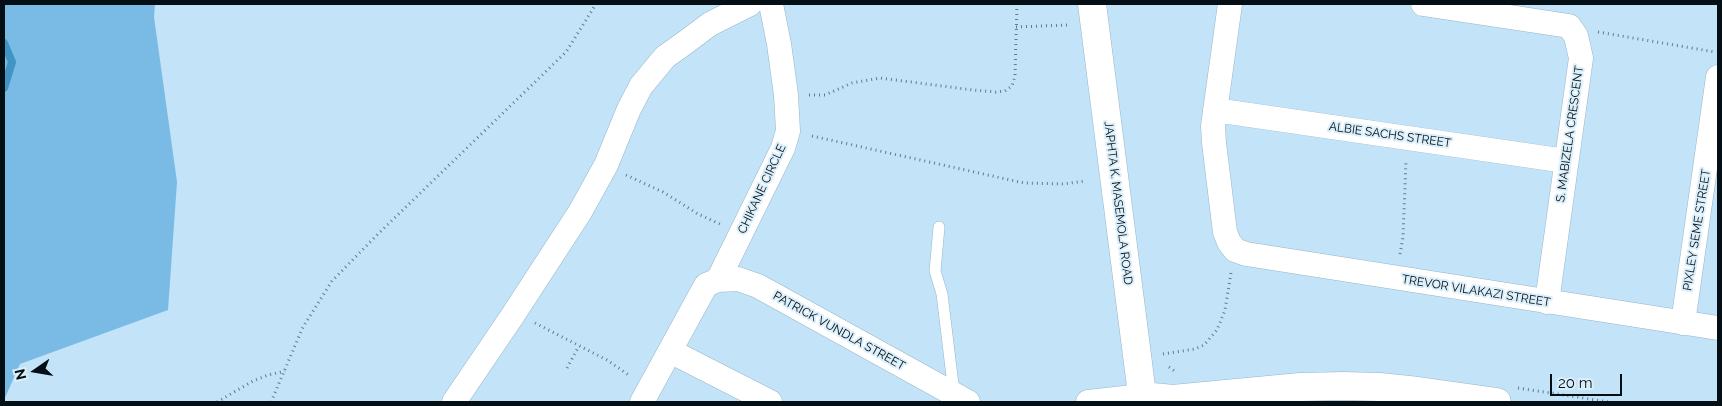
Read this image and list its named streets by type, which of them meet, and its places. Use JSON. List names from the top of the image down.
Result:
{
  "streets": {
    "main road": ["JAPHTA K. MASEMOLA ROAD"],
    "street": [
      "S. MABIZELA CRESCENT",
      "ALBIE SACHS STREET",
      "CHIKANE CIRCLE",
      "PIXLEY SEME STREET",
      "TREVOR VILAKAZI STREET",
      "PATRICK VUNDLA STREET"
    ]
  },
  "crossings": [
    ["S. MABIZELA CRESCENT", "ALBIE SACHS STREET"],
    ["S. MABIZELA CRESCENT", "TREVOR VILAKAZI STREET"],
    ["CHIKANE CIRCLE", "PATRICK VUNDLA STREET"],
    ["PIXLEY SEME STREET", "TREVOR VILAKAZI STREET"]
  ],
  "scale_bar": "20 m",
  "north": "left"
}
